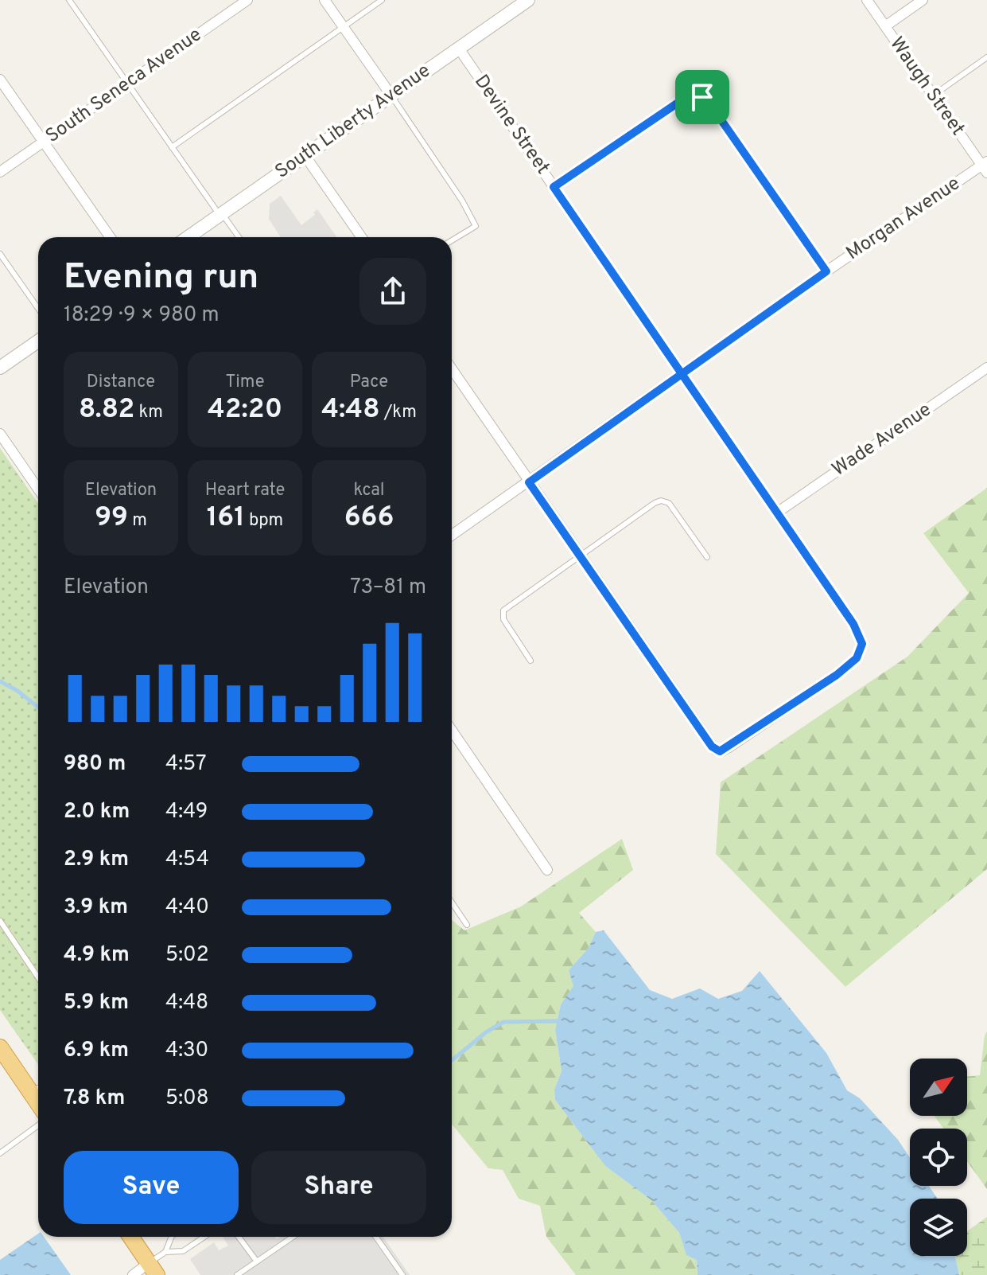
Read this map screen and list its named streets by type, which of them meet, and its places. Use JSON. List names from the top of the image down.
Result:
{
  "streets": {
    "street": [
      "South Seneca Avenue",
      "Waugh Street",
      "South Liberty Avenue",
      "Devine Street",
      "Morgan Avenue",
      "Wade Avenue"
    ]
  },
  "crossings": [
    ["Waugh Street", "Morgan Avenue"],
    ["South Liberty Avenue", "Devine Street"],
    ["Devine Street", "Morgan Avenue"],
    ["Devine Street", "Wade Avenue"]
  ],
  "north": "top right",
  "page": {
    "heading": ["Evening run", "18:29 · 9 × 980 m"],
    "stats": [
      ["Distance", "8.82 km"],
      ["Time", "42:20"],
      ["Pace", "4:48 /km"],
      ["Elevation", "99 m"],
      ["Heart rate", "161 bpm"],
      ["kcal", "666"]
    ],
    "chart": ["Elevation", "73–81 m"],
    "list": [
      {
        "name": "980 m",
        "note": "4:57"
      },
      {
        "name": "2.0 km",
        "note": "4:49"
      },
      {
        "name": "2.9 km",
        "note": "4:54"
      },
      {
        "name": "3.9 km",
        "note": "4:40"
      },
      {
        "name": "4.9 km",
        "note": "5:02"
      },
      {
        "name": "5.9 km",
        "note": "4:48"
      },
      {
        "name": "6.9 km",
        "note": "4:30"
      },
      {
        "name": "7.8 km",
        "note": "5:08"
      }
    ],
    "buttons": ["Save", "Share"]
  }
}
